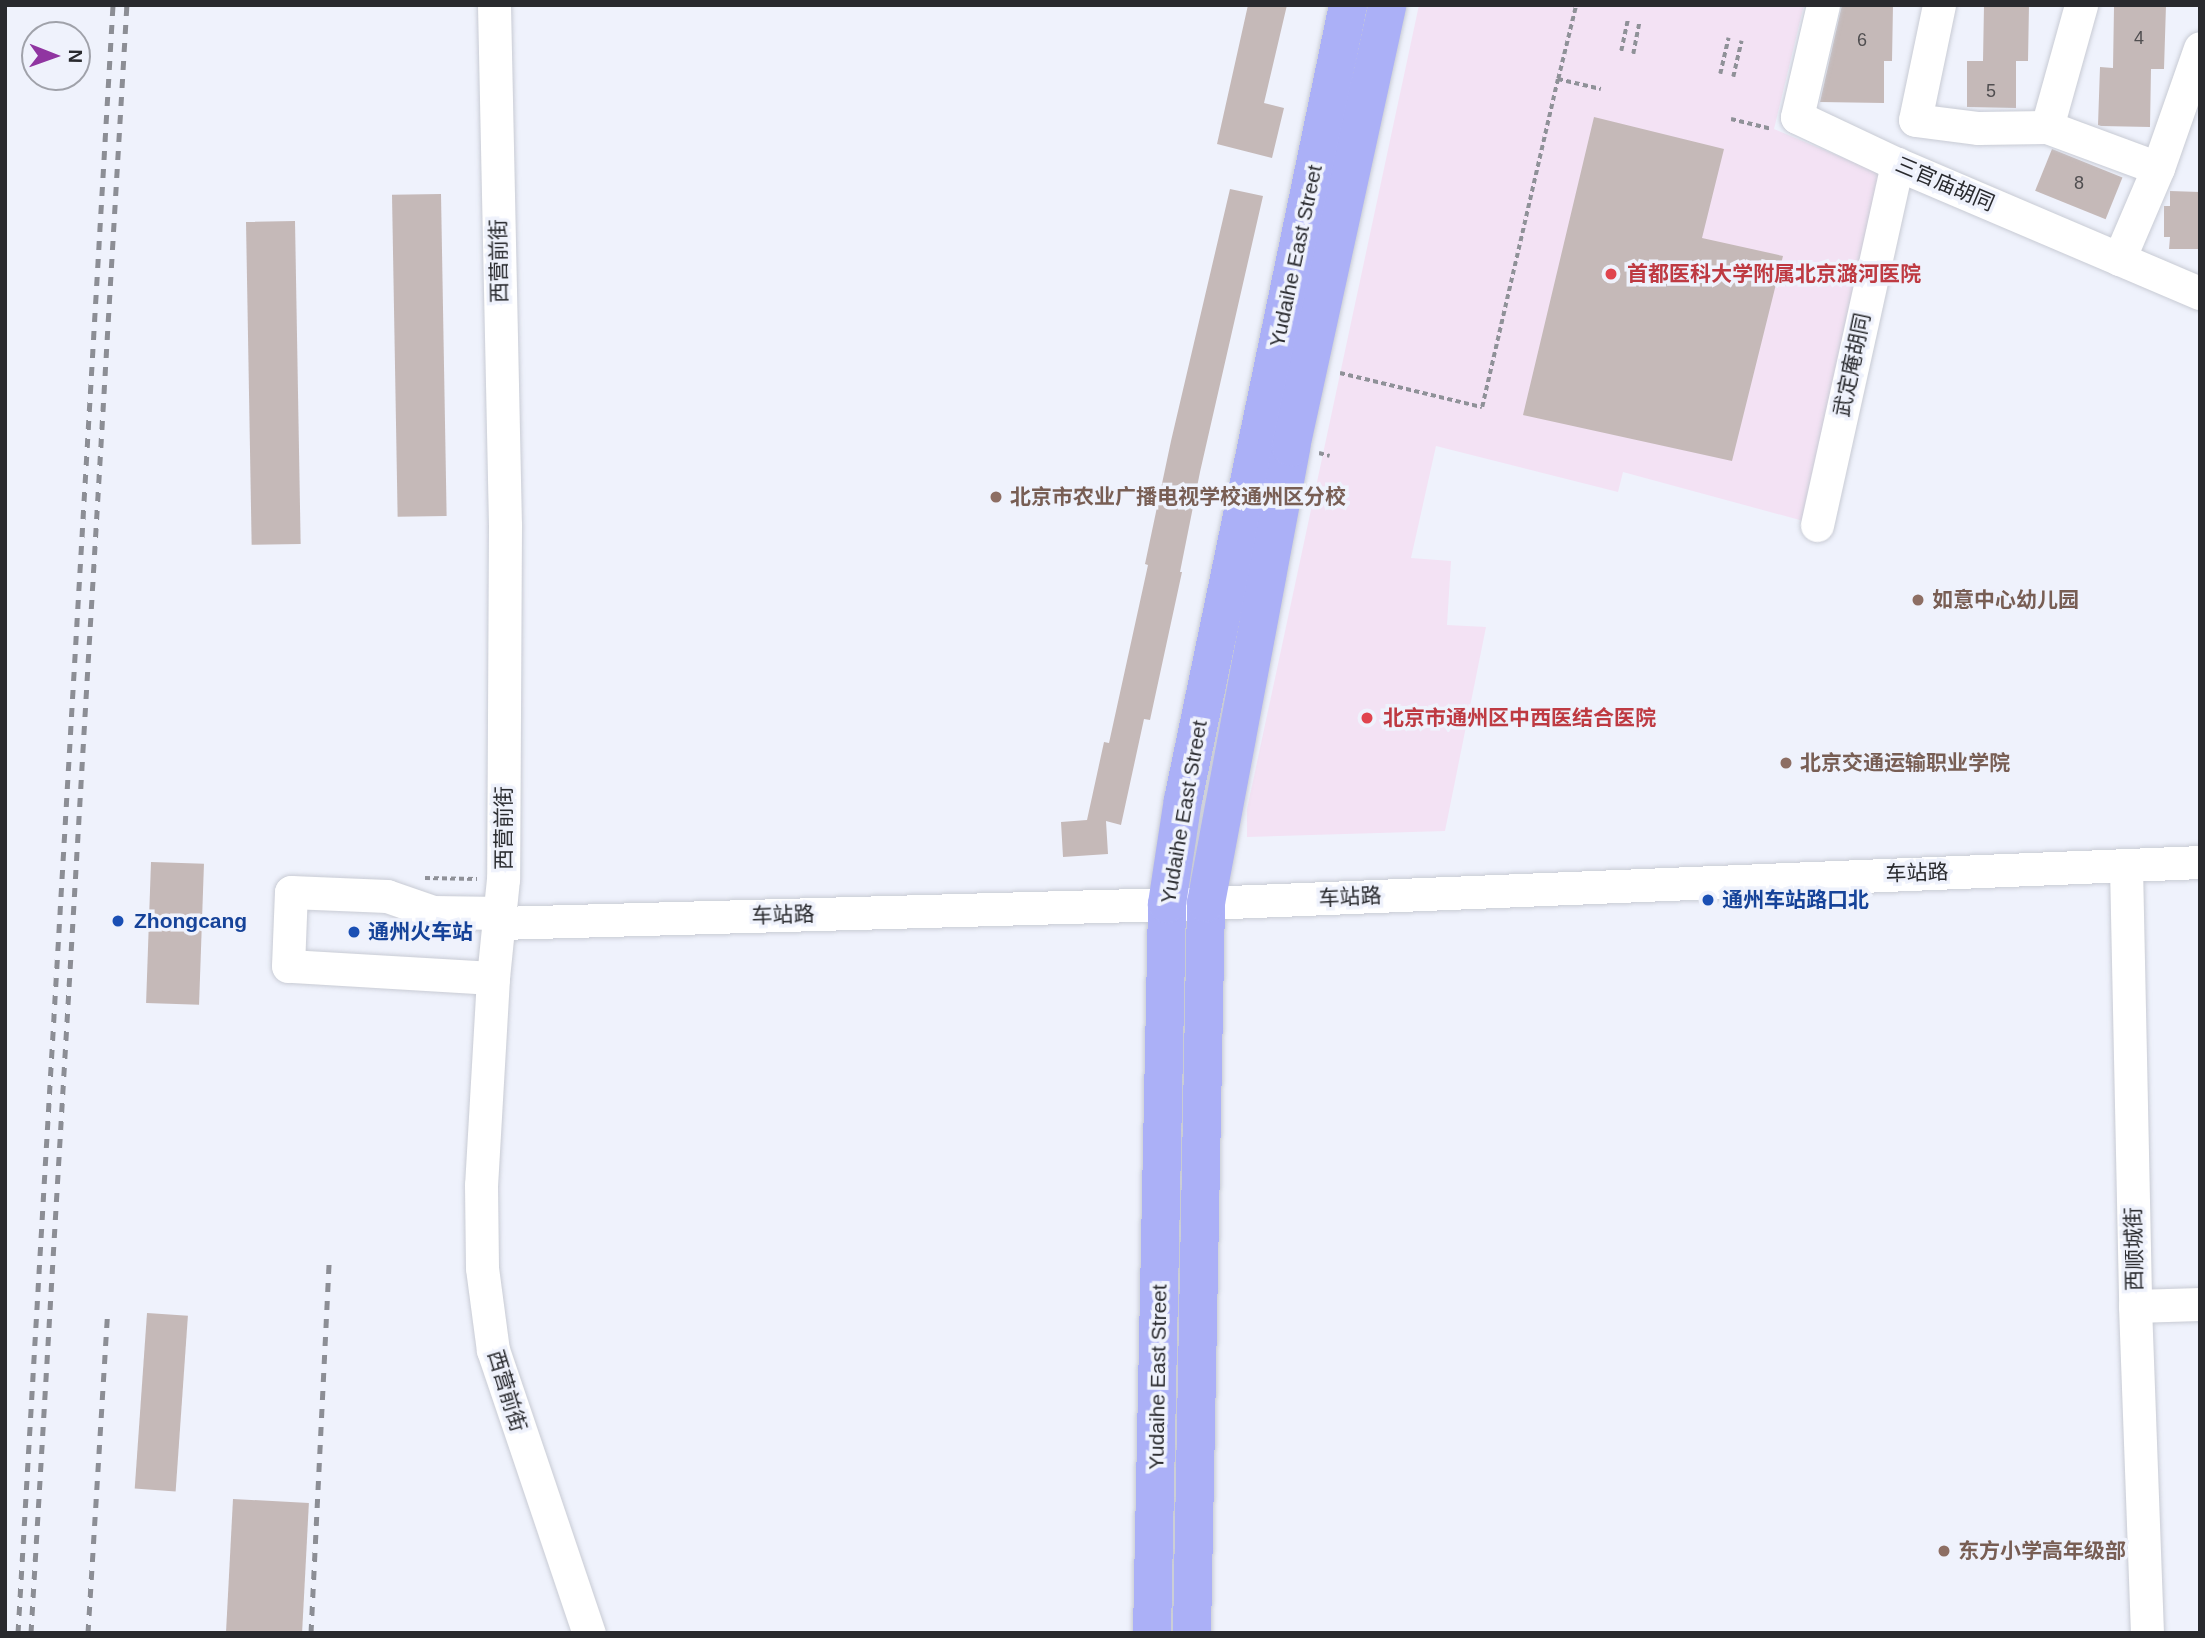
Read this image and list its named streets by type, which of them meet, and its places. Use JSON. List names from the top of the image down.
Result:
{
  "streets": {
    "main road": ["Yudaihe East Street"],
    "street": [
      "三官庙胡同",
      "西营前街",
      "武定庵胡同",
      "车站路",
      "西顺城街"
    ]
  },
  "crossings": [
    ["三官庙胡同", "武定庵胡同"],
    ["Yudaihe East Street", "车站路"],
    ["西营前街", "车站路"],
    ["车站路", "西顺城街"]
  ],
  "places": [
    "首都医科大学附属北京潞河医院",
    "北京市农业广播电视学校通州区分校",
    "如意中心幼儿园",
    "北京市通州区中西医结合医院",
    "北京交通运输职业学院",
    "通州车站路口北",
    "Zhongcang",
    "通州火车站",
    "东方小学高年级部"
  ],
  "house_numbers": [
    "4",
    "6",
    "5",
    "8"
  ],
  "north": "right"
}
